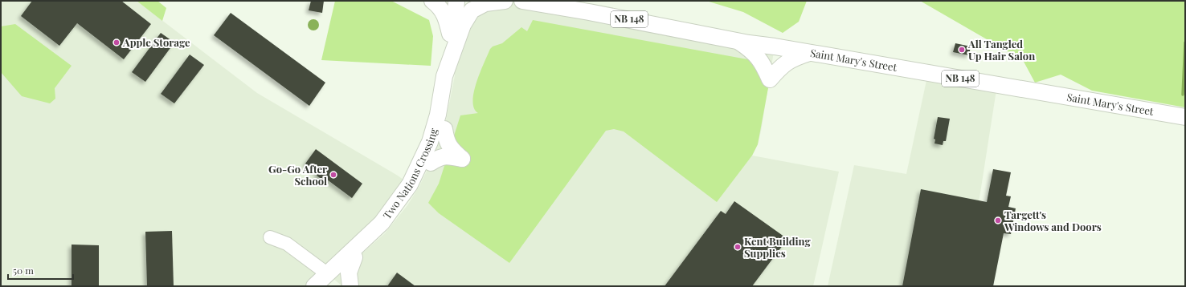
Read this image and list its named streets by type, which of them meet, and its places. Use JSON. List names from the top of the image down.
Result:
{
  "streets": {
    "main road": ["NB 148", "Saint Mary's Street", "Two Nations Crossing"]
  },
  "places": [
    "Apple Storage",
    "All Tangled Up Hair Salon",
    "Go-Go After School",
    "Targett's Windows and Doors",
    "Kent Building Supplies"
  ],
  "scale_bar": "50 m"
}
